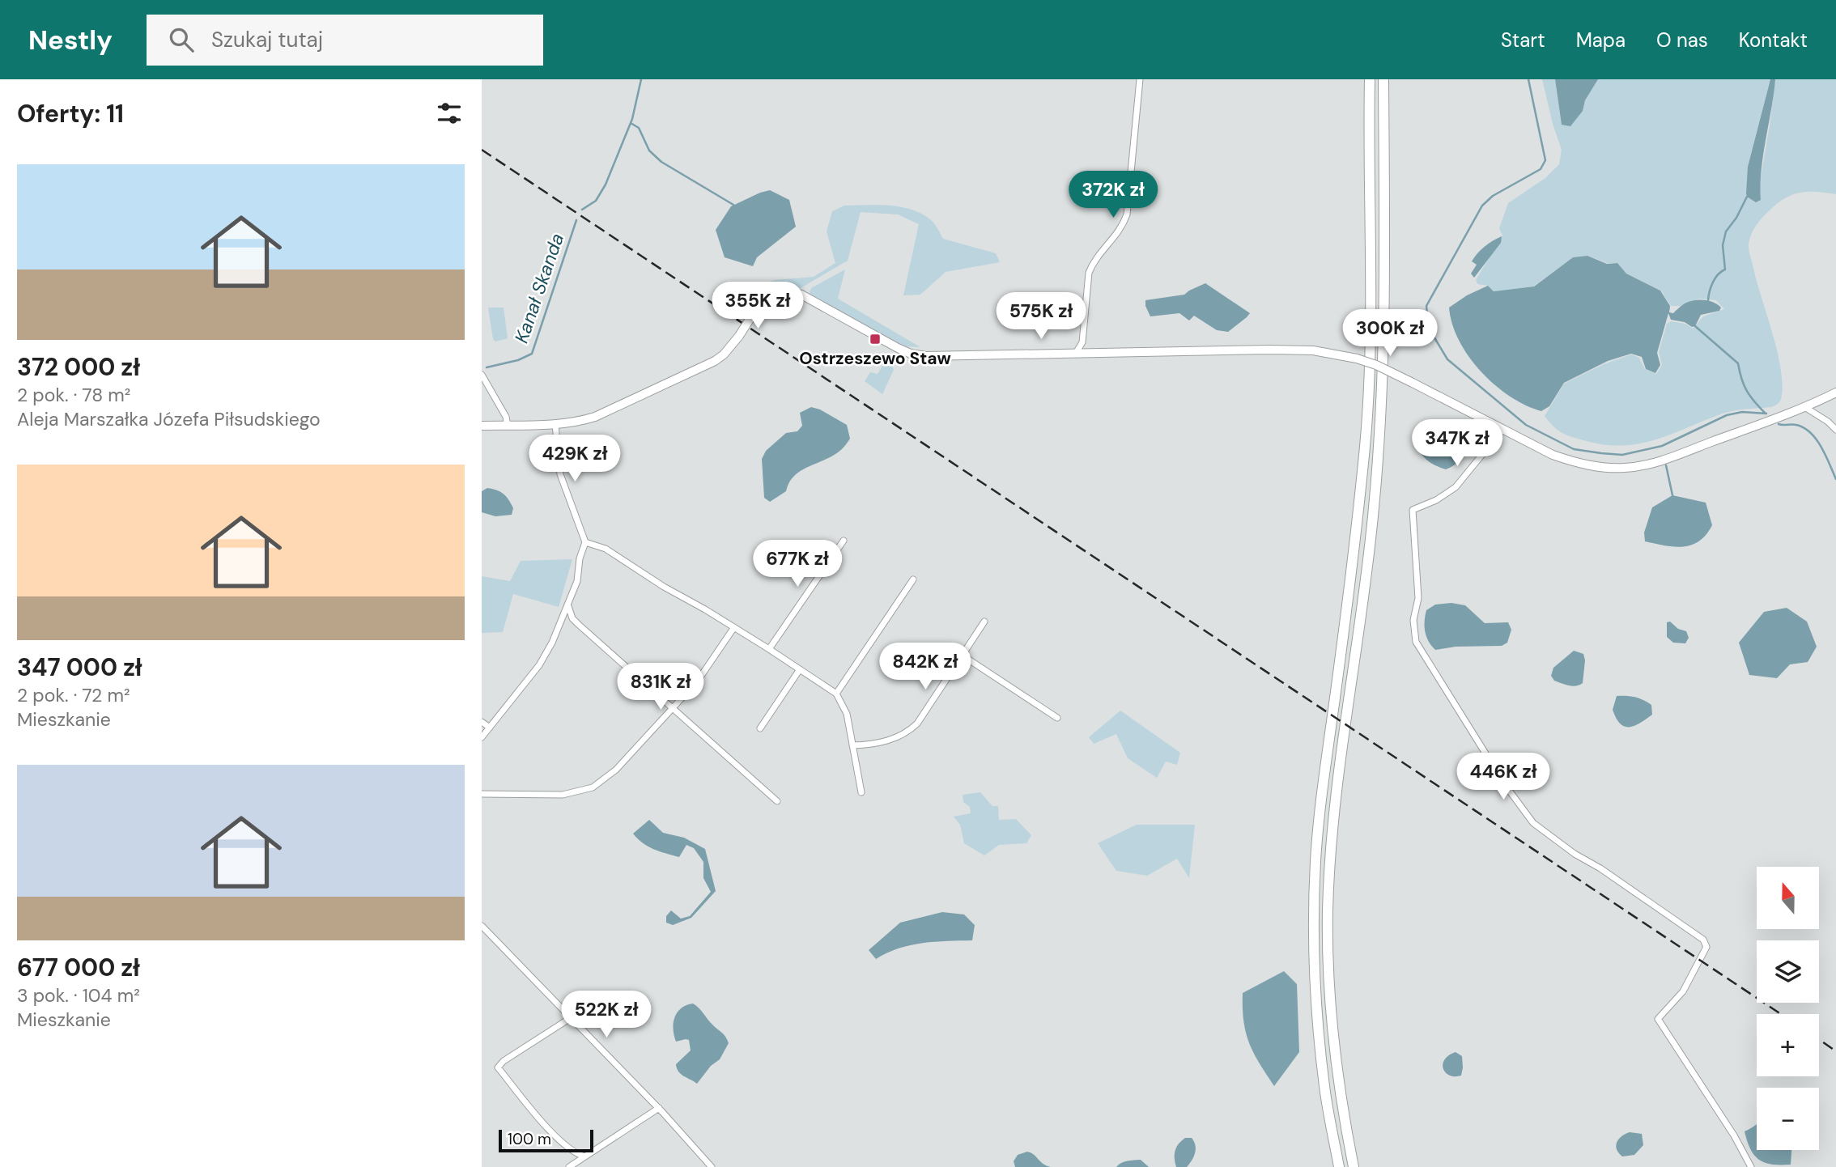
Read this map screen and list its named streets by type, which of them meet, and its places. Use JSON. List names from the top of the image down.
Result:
{
  "water": ["Kanał Skanda"],
  "places": {
    "transit": ["Ostrzeszewo Staw"]
  },
  "scale_bar": "100 m",
  "north": "top",
  "page": {
    "header": "Nestly",
    "search": "Szukaj tutaj",
    "nav": [
      "Start",
      "Mapa",
      "O nas",
      "Kontakt"
    ],
    "heading": "Oferty: 11",
    "list": [
      {
        "name": "372 000 zł",
        "note": "2 pok. · 78 m² · Aleja Marszałka Józefa Piłsudskiego"
      },
      {
        "name": "347 000 zł",
        "note": "2 pok. · 72 m² · Mieszkanie"
      },
      {
        "name": "677 000 zł",
        "note": "3 pok. · 104 m² · Mieszkanie"
      }
    ],
    "price": [
      "372K zł",
      "355K zł",
      "575K zł",
      "300K zł",
      "347K zł",
      "429K zł",
      "677K zł",
      "842K zł",
      "831K zł",
      "446K zł",
      "522K zł"
    ],
    "map_buttons": ["+", "−"],
    "scale": "100 m"
  }
}
